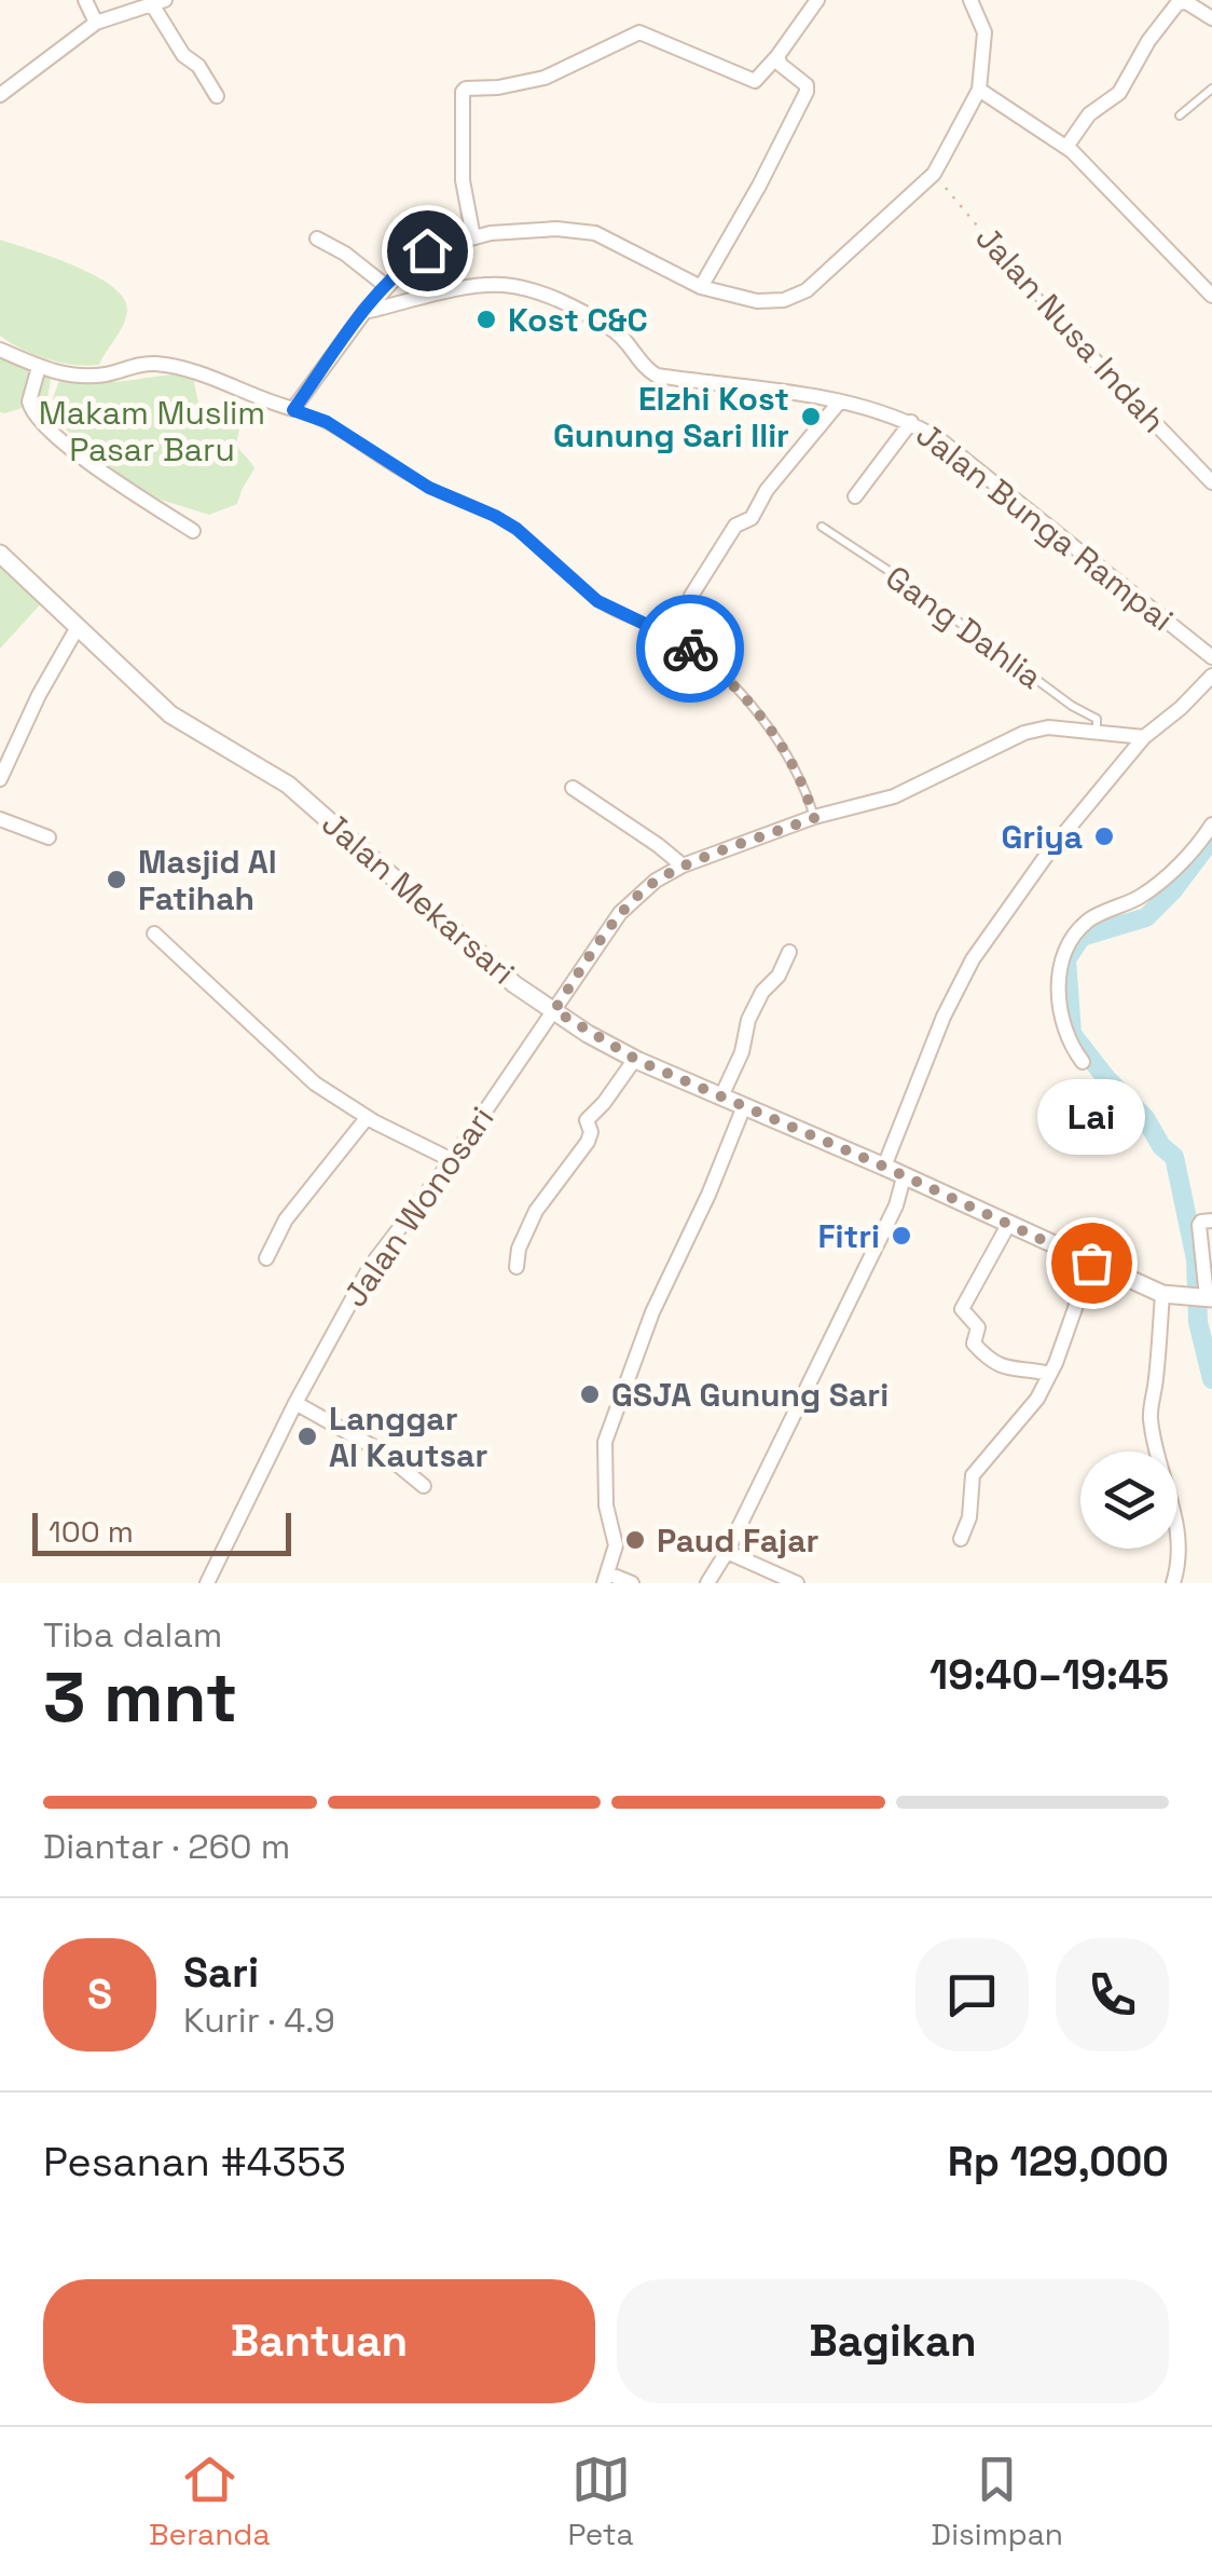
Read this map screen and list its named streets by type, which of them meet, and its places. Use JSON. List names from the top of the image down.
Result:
{
  "streets": {
    "street": [
      "Jalan Nusa Indah",
      "Jalan Bunga Rampai",
      "Jalan Mekarsari",
      "Jalan Wonosari"
    ],
    "lane": ["Gang Dahlia"]
  },
  "crossings": [
    ["Gang Dahlia", "Jalan Wonosari"],
    ["Jalan Mekarsari", "Jalan Wonosari"]
  ],
  "parks": ["Makam Muslim Pasar Baru"],
  "places": [
    "Kost C&C",
    "Elzhi Kost Gunung Sari Ilir",
    "Griya",
    "Masjid Al Fatihah",
    "Fitri",
    "Lai",
    "GSJA Gunung Sari",
    "Langgar Al Kautsar",
    "Paud Fajar"
  ],
  "scale_bar": "100 m",
  "page": {
    "bubble": "Lai",
    "scale": "100 m",
    "heading": ["3 mnt", "Tiba dalam", "19:40–19:45"],
    "panel": [
      "Sari",
      "Kurir · 4.9",
      "Pesanan #4353",
      "Rp 129,000"
    ],
    "bar": "Diantar · 260 m",
    "round": "S",
    "buttons": ["Bantuan", "Bagikan"],
    "tabs": ["Beranda", "Peta", "Disimpan"]
  }
}
